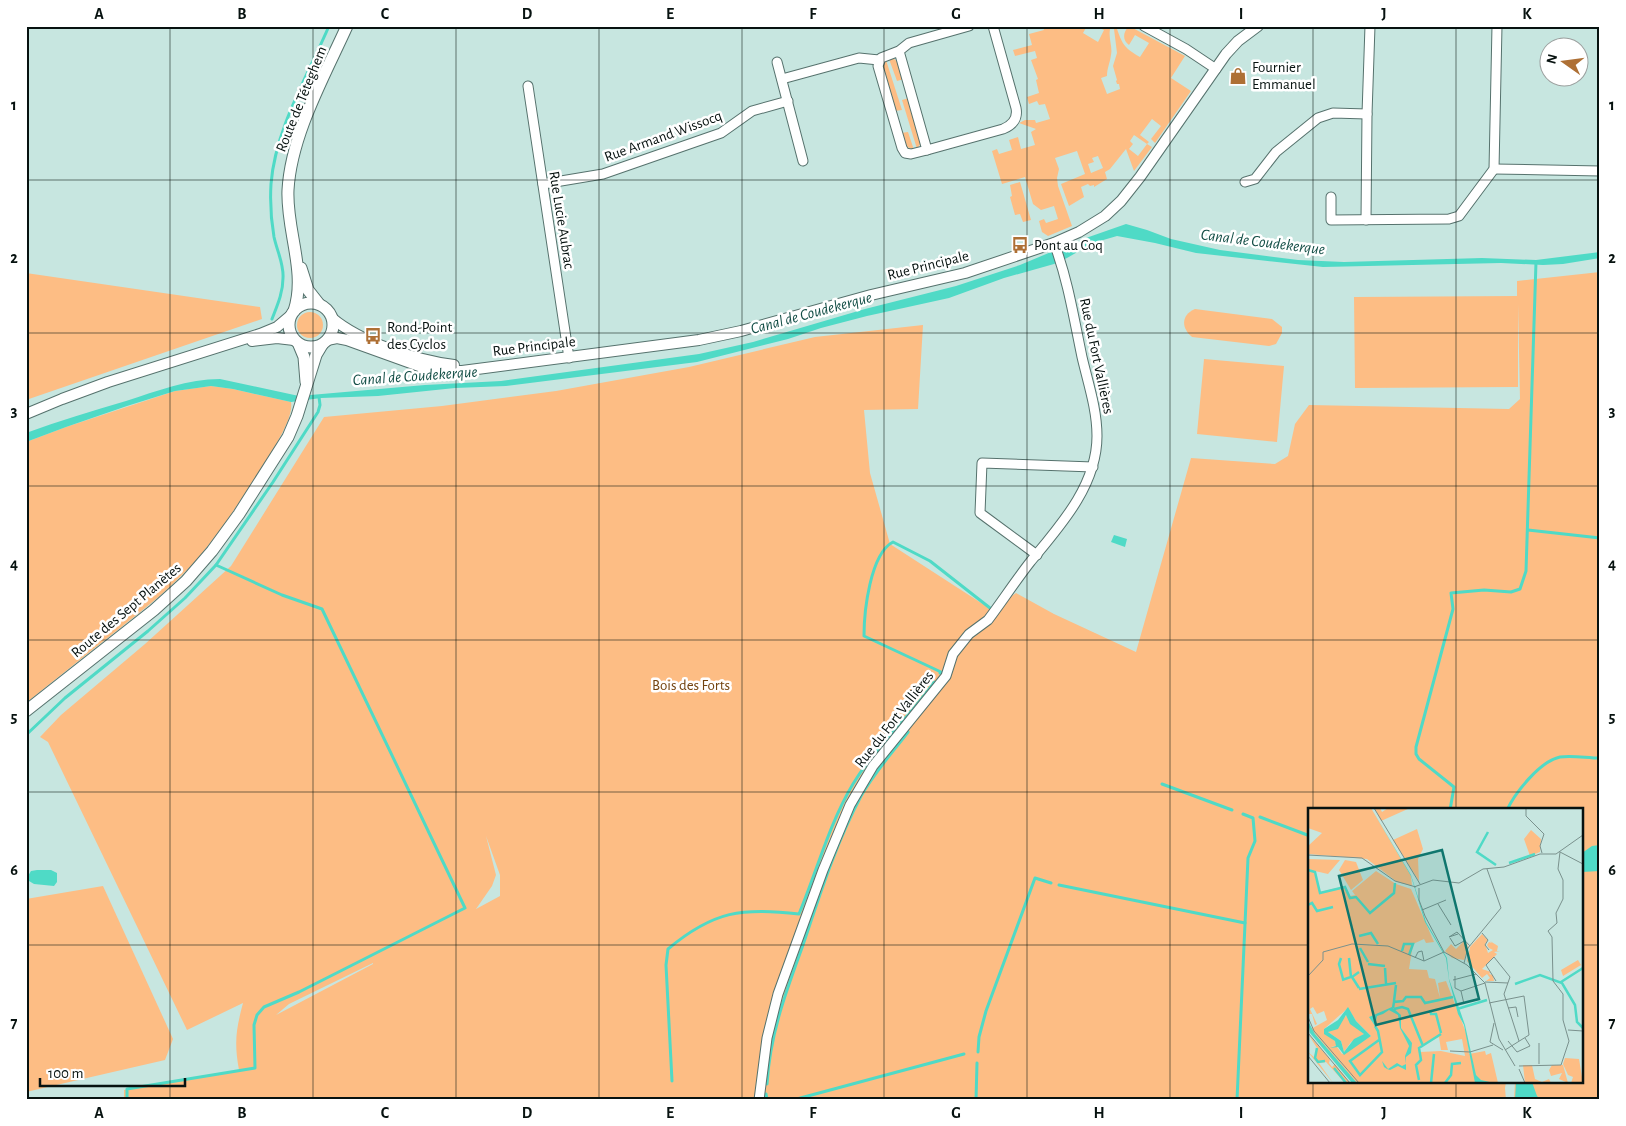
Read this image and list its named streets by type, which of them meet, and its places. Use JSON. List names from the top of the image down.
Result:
{
  "streets": {
    "main road": ["Route de Téteghem", "Route des Sept Planètes"],
    "street": [
      "Rue Armand Wissocq",
      "Rue Lucie Aubrac",
      "Rue Principale",
      "Rue du Fort Vallières"
    ]
  },
  "crossings": [
    ["Route de Téteghem", "Rue Principale"],
    ["Route de Téteghem", "Route des Sept Planètes"],
    ["Rue Armand Wissocq", "Rue Lucie Aubrac"],
    ["Rue Lucie Aubrac", "Rue Principale"],
    ["Rue Principale", "Rue du Fort Vallières"],
    ["Rue Principale", "Route des Sept Planètes"]
  ],
  "water": ["Canal de Coudekerque"],
  "parks": ["Bois des Forts"],
  "places": {
    "shop": ["Fournier Emmanuel"],
    "bus stop": ["Pont au Coq", "Rond-Point des Cyclos"]
  },
  "scale_bar": "100 m",
  "north": "left",
  "grid": {
    "columns": [
      "A",
      "B",
      "C",
      "D",
      "E",
      "F",
      "G",
      "H",
      "I",
      "J",
      "K"
    ],
    "rows": [
      "1",
      "2",
      "3",
      "4",
      "5",
      "6",
      "7"
    ]
  }
}
